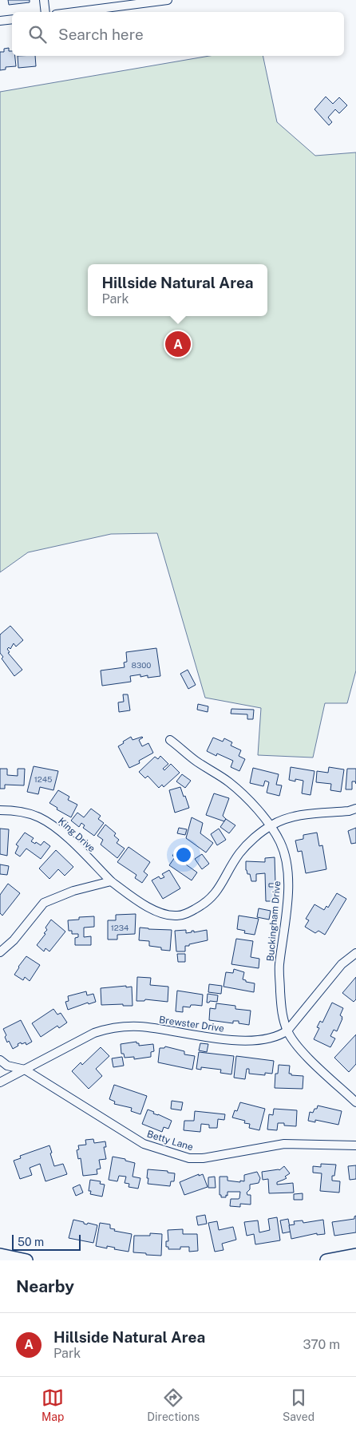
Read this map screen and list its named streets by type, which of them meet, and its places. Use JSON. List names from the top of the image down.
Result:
{
  "streets": {
    "street": [
      "King Drive",
      "Buckingham Drive",
      "Brewster Drive",
      "Betty Lane"
    ]
  },
  "crossings": [
    ["King Drive", "Buckingham Drive"],
    ["Buckingham Drive", "Brewster Drive"],
    ["Brewster Drive", "Betty Lane"]
  ],
  "house_numbers": ["8300", "1245", "1234"],
  "scale_bar": "50 m",
  "page": {
    "search": "Search here",
    "popup": ["Hillside Natural Area", "Park"],
    "pins": "A",
    "scale": "50 m",
    "heading": "Nearby",
    "list": [
      {
        "mark": "A",
        "name": "Hillside Natural Area",
        "note": "Park",
        "value": "370 m"
      }
    ],
    "nav": ["Map", "Directions", "Saved"]
  }
}
